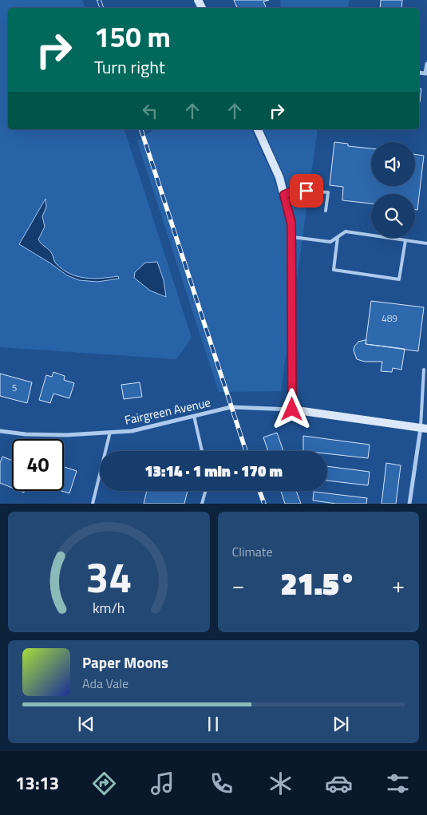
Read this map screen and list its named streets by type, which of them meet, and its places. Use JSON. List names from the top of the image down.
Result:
{
  "streets": {
    "street": ["Fairgreen Avenue"]
  },
  "house_numbers": ["489", "5"],
  "page": {
    "turn": ["150 m", "Turn right"],
    "limit": "40",
    "trip": "13:14 · 1 min · 170 m",
    "tile": "Climate",
    "heat": ["−", "21.5°", "+"],
    "song": ["Paper Moons", "Ada Vale"],
    "tabs": "13:13",
    "gauge": ["34", "km/h"]
  }
}
